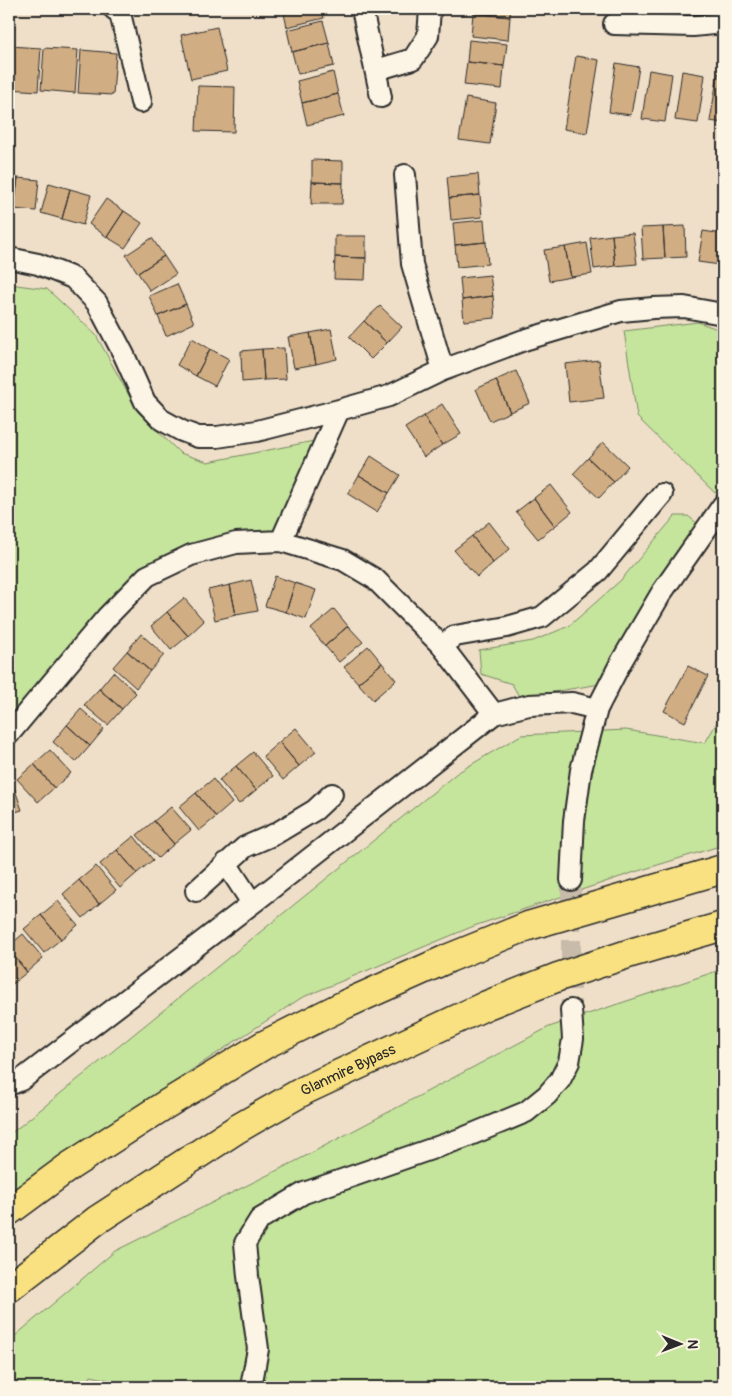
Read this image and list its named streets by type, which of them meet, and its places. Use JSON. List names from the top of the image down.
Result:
{
  "streets": {
    "highway": ["Glanmire Bypass"]
  },
  "north": "right"
}
